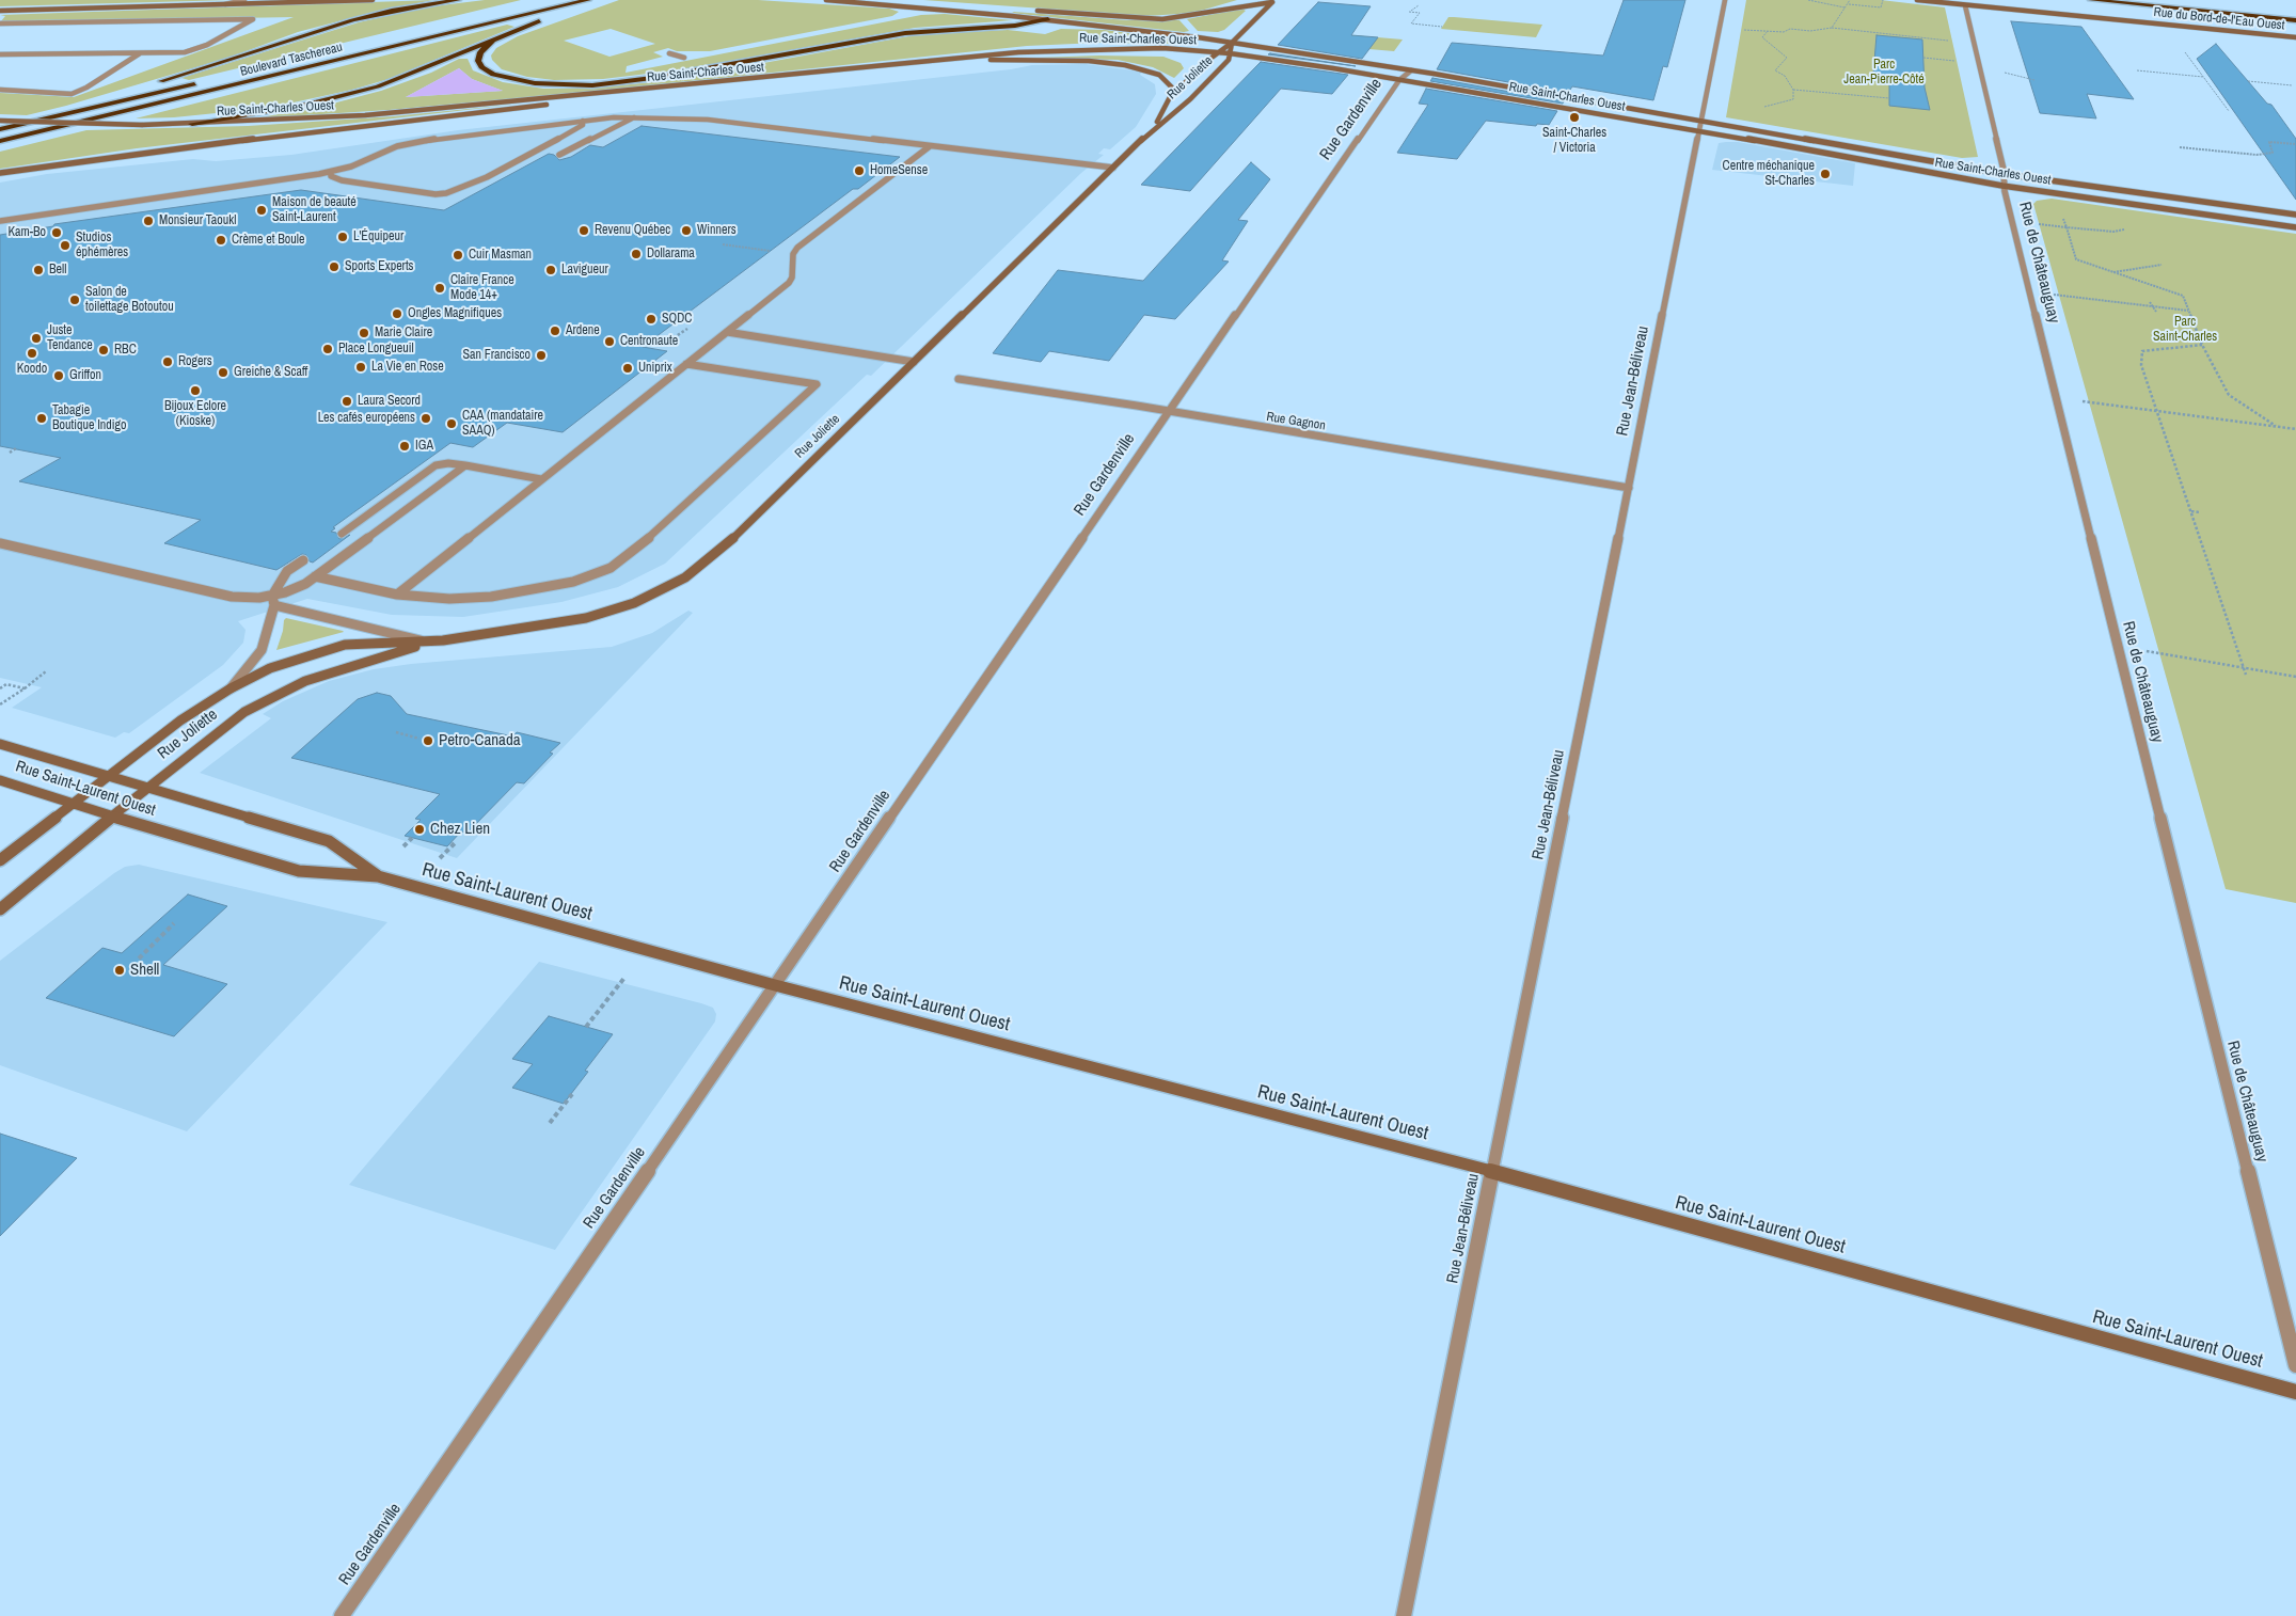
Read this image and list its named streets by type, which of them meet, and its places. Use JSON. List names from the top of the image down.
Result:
{
  "streets": {
    "highway": ["Boulevard Taschereau"],
    "street": [
      "Rue du Bord-de-l'Eau Ouest",
      "Rue Saint-Charles Ouest",
      "Rue Joliette",
      "Rue Gardenville",
      "Rue de Châteauguay",
      "Rue Jean-Béliveau",
      "Rue Gagnon",
      "Rue Saint-Laurent Ouest"
    ]
  },
  "crossings": [
    ["Rue du Bord-de-l'Eau Ouest", "Rue de Châteauguay"],
    ["Rue Saint-Charles Ouest", "Rue Joliette"],
    ["Rue Saint-Charles Ouest", "Rue Gardenville"],
    ["Rue Saint-Charles Ouest", "Rue de Châteauguay"],
    ["Rue Saint-Charles Ouest", "Rue Jean-Béliveau"],
    ["Rue Joliette", "Rue Saint-Laurent Ouest"],
    ["Rue Gardenville", "Rue Gagnon"],
    ["Rue Gardenville", "Rue Saint-Laurent Ouest"],
    ["Rue Jean-Béliveau", "Rue Gagnon"],
    ["Rue Jean-Béliveau", "Rue Saint-Laurent Ouest"]
  ],
  "parks": ["Parc Jean-Pierre-Côté", "Parc Saint-Charles"],
  "places": [
    "Saint-Charles / Victoria",
    "HomeSense",
    "Centre méchanique St-Charles",
    "Maison de beauté Saint-Laurent",
    "Monsieur Taoukl",
    "Revenu Québec",
    "Winners",
    "Kam-Bo",
    "L'Équipeur",
    "Crème et Boule",
    "Studios éphémères",
    "Dollarama",
    "Cuir Masman",
    "Sports Experts",
    "Bell",
    "Lavigueur",
    "Claire France Mode 14+",
    "Salon de toilettage Botoutou",
    "Ongles Magnifiques",
    "SQDC",
    "Ardene",
    "Marie Claire",
    "Juste Tendance",
    "Centronaute",
    "Place Longueuil",
    "RBC",
    "Koodo",
    "San Francisco",
    "Rogers",
    "La Vie en Rose",
    "Uniprix",
    "Greiche & Scaff",
    "Griffon",
    "Bijoux Eclore (Kioske)",
    "Laura Secord",
    "Tabagie Boutique Indigo",
    "Les cafés européens",
    "CAA (mandataire SAAQ)",
    "IGA",
    "Petro-Canada",
    "Chez Lien",
    "Shell"
  ]
}
